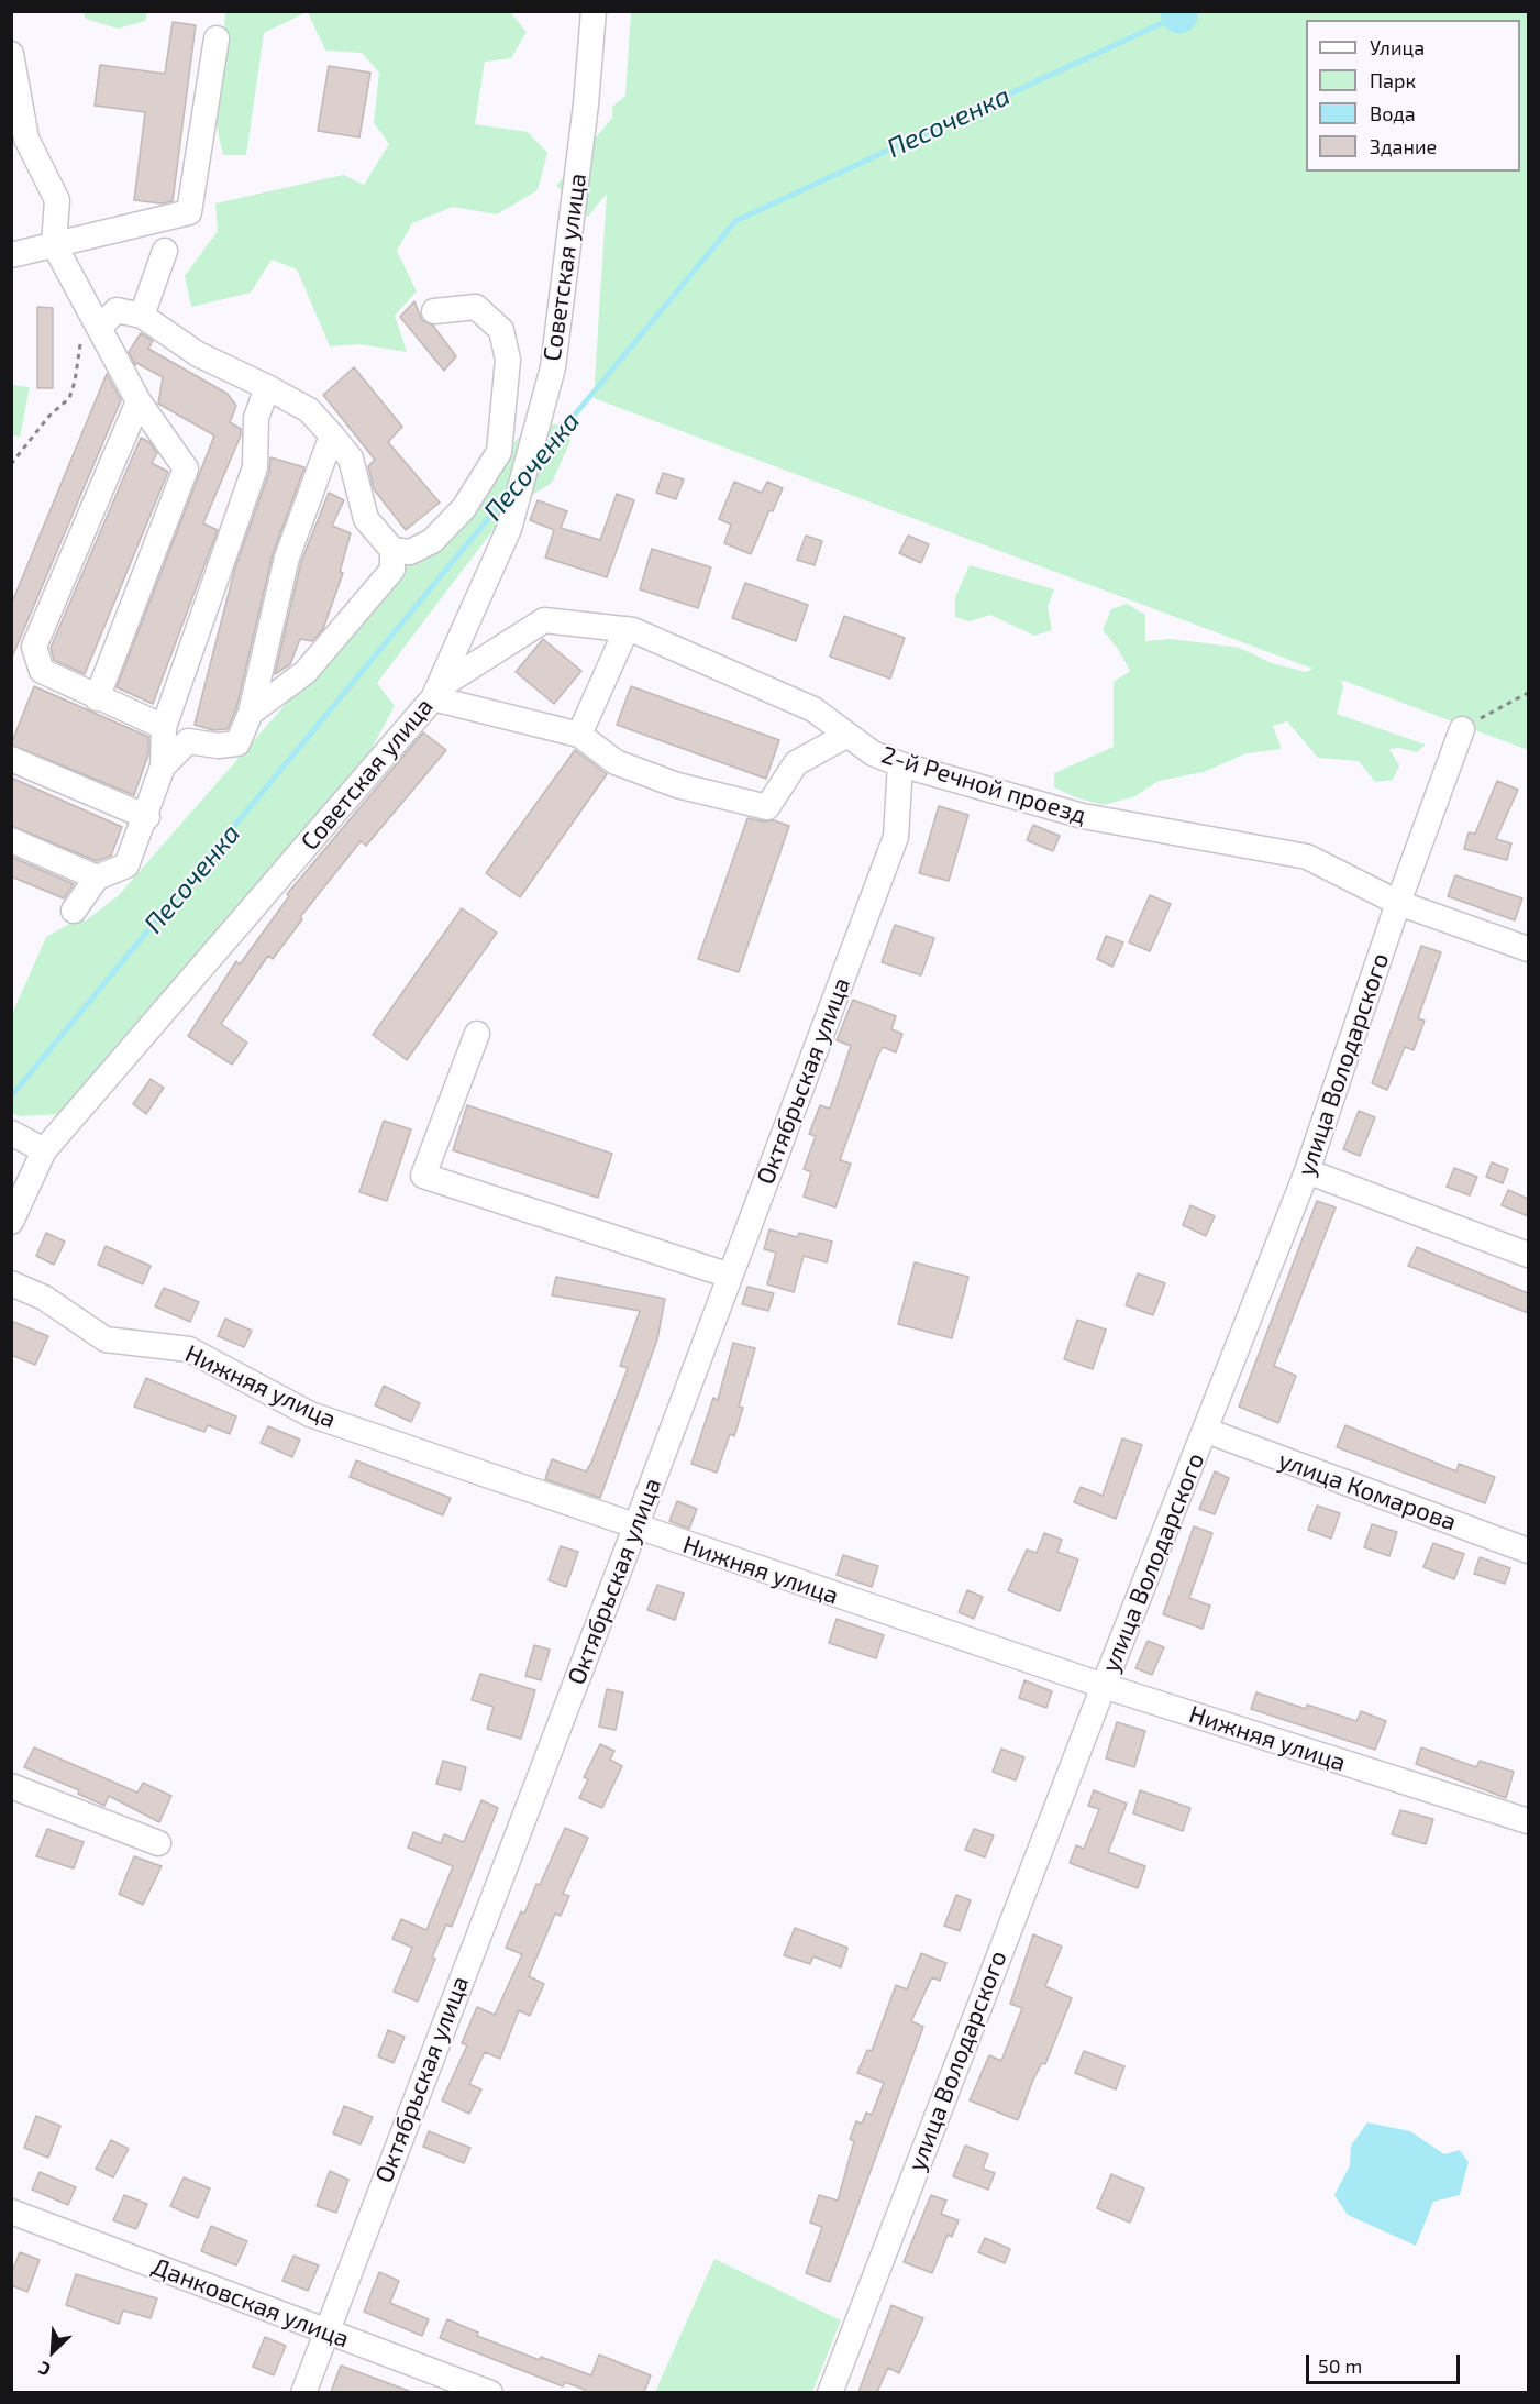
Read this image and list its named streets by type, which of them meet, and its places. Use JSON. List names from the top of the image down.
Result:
{
  "streets": {
    "street": [
      "Советская улица",
      "2-й Речной проезд",
      "улица Володарского",
      "Октябрьская улица",
      "Нижняя улица",
      "улица Комарова",
      "Данковская улица"
    ]
  },
  "crossings": [
    ["Советская улица", "2-й Речной проезд"],
    ["2-й Речной проезд", "улица Володарского"],
    ["2-й Речной проезд", "Октябрьская улица"],
    ["улица Володарского", "Нижняя улица"],
    ["улица Володарского", "улица Комарова"],
    ["Октябрьская улица", "Нижняя улица"],
    ["Октябрьская улица", "Данковская улица"]
  ],
  "water": ["Песоченка"],
  "legend": [
    "Улица",
    "Парк",
    "Вода",
    "Здание"
  ],
  "scale_bar": "50 m",
  "north": "bottom left"
}
